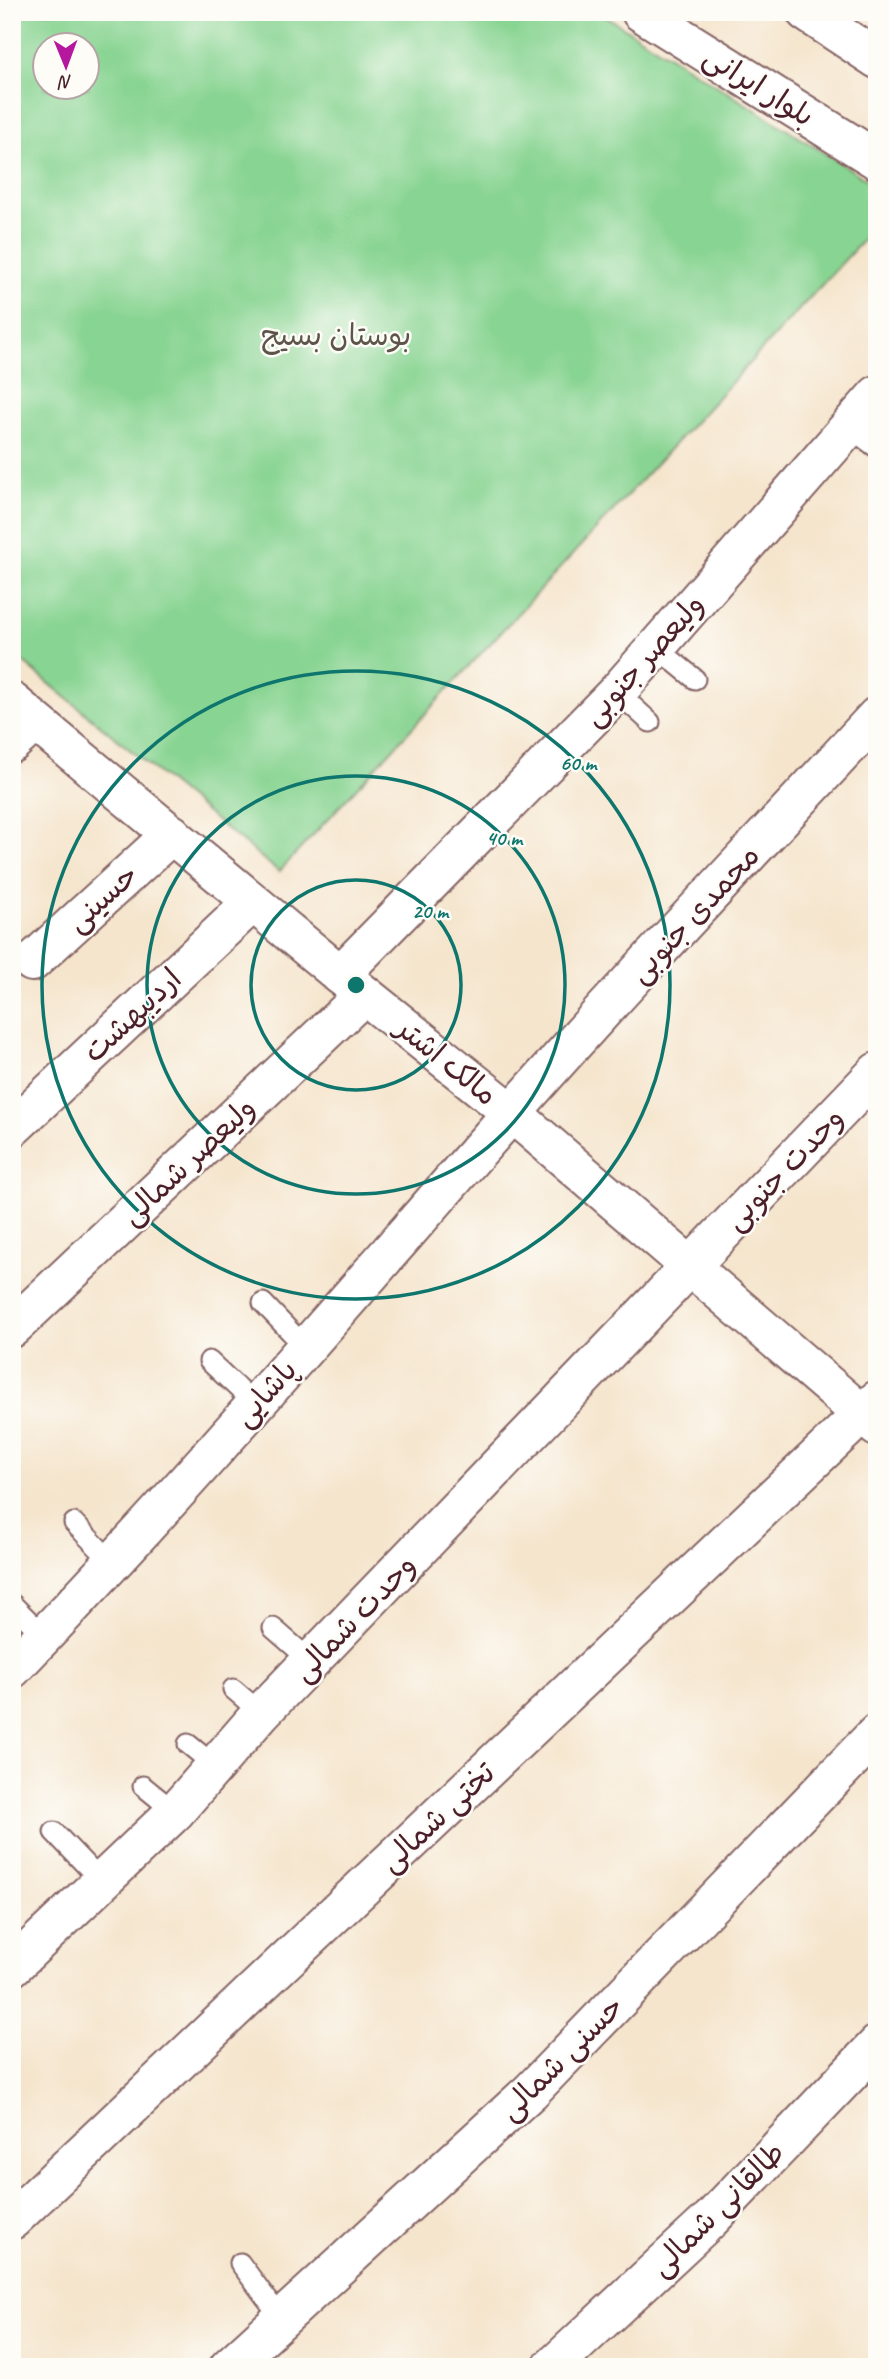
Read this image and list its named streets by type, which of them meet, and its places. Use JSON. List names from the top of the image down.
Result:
{
  "streets": {
    "street": [
      "بلوار ایرانی",
      "ولیعصر جنوبی",
      "حسینی",
      "محمدی جنوبی",
      "اردیبهشت",
      "مالک اشتر",
      "ولیعصر شمالی",
      "وحدت جنوبی",
      "پاشایی",
      "وحدت شمالی",
      "تختی شمالی",
      "حسنی شمالی",
      "طالقانی شمالی"
    ]
  },
  "crossings": [
    ["ولیعصر جنوبی", "مالک اشتر"],
    ["ولیعصر جنوبی", "ولیعصر شمالی"],
    ["حسینی", "مالک اشتر"],
    ["محمدی جنوبی", "مالک اشتر"],
    ["محمدی جنوبی", "پاشایی"],
    ["اردیبهشت", "مالک اشتر"],
    ["مالک اشتر", "ولیعصر شمالی"],
    ["مالک اشتر", "وحدت جنوبی"],
    ["مالک اشتر", "پاشایی"],
    ["مالک اشتر", "وحدت شمالی"],
    ["مالک اشتر", "تختی شمالی"],
    ["وحدت جنوبی", "وحدت شمالی"]
  ],
  "parks": ["بوستان بسیج"],
  "north": "bottom",
  "rings": ["60 m", "40 m", "20 m"]
}
